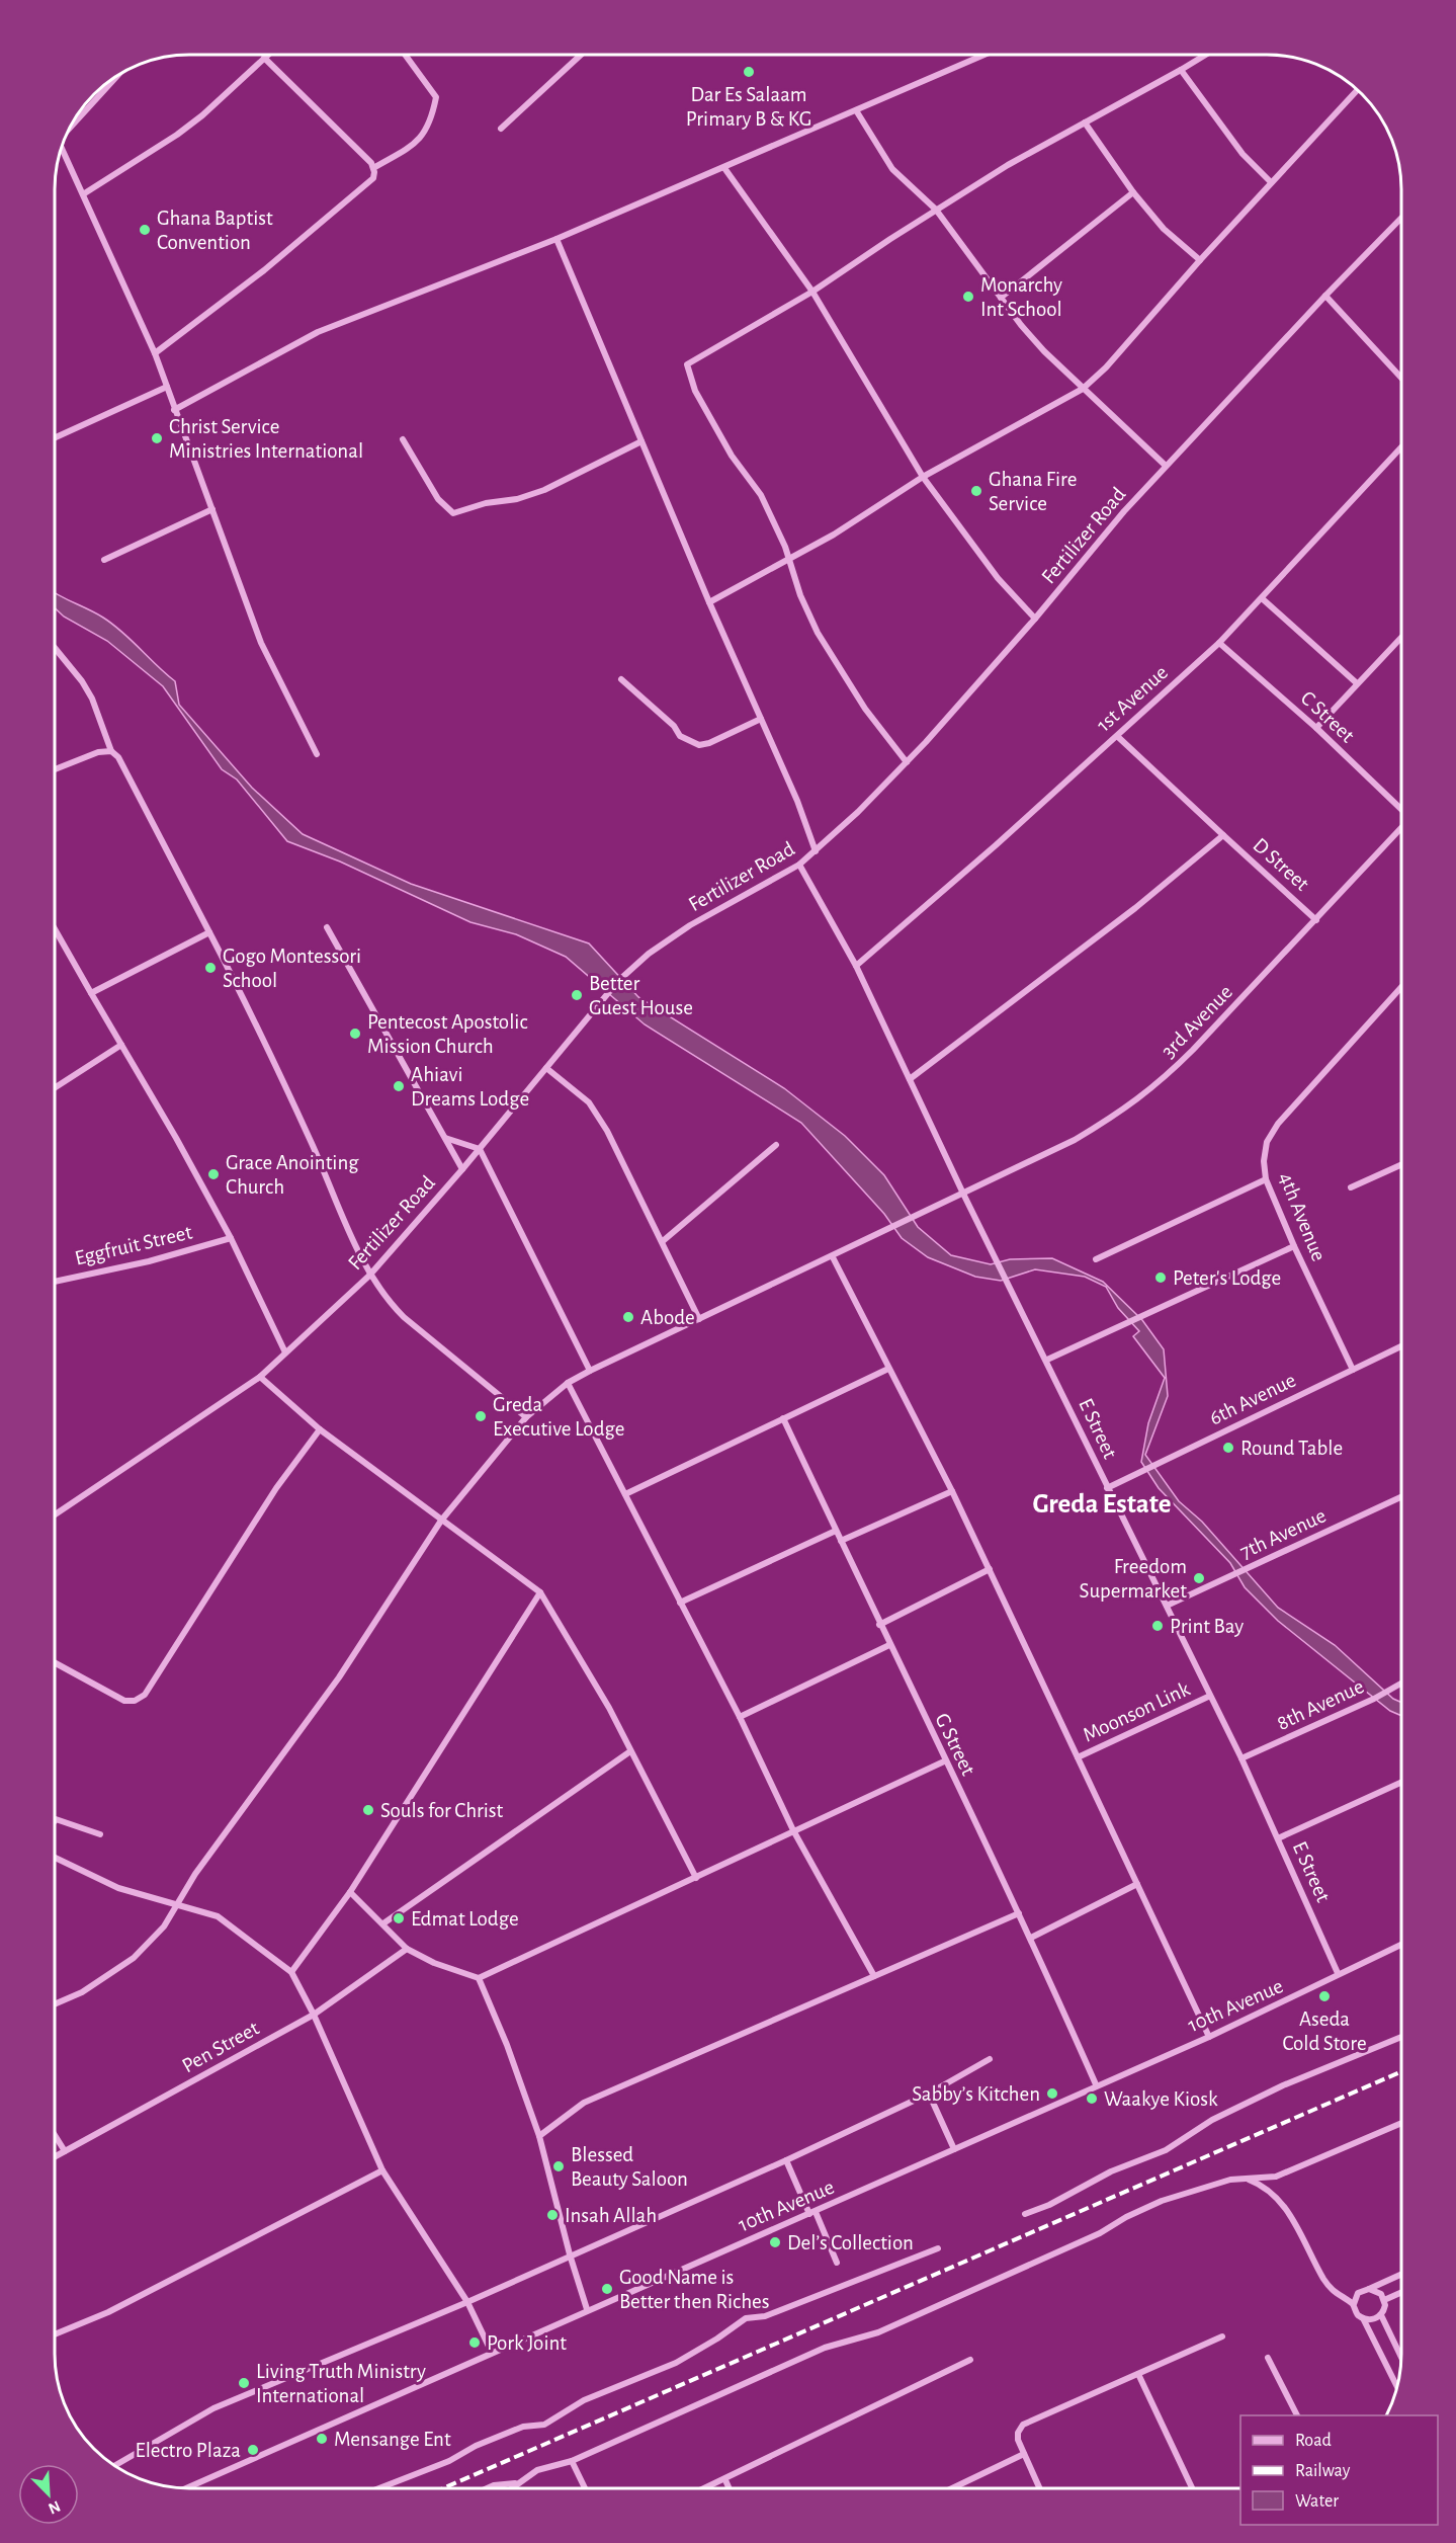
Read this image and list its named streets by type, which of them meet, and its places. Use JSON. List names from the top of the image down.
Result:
{
  "streets": {
    "street": [
      "Fertilizer Road",
      "1st Avenue",
      "C Street",
      "D Street",
      "3rd Avenue",
      "4th Avenue",
      "Eggfruit Street",
      "6th Avenue",
      "E Street",
      "7th Avenue",
      "8th Avenue",
      "Moonson Link",
      "G Street",
      "10th Avenue",
      "Pen Street"
    ]
  },
  "crossings": [
    ["Fertilizer Road", "E Street"],
    ["1st Avenue", "C Street"],
    ["1st Avenue", "D Street"],
    ["1st Avenue", "E Street"],
    ["D Street", "3rd Avenue"],
    ["3rd Avenue", "E Street"],
    ["4th Avenue", "6th Avenue"],
    ["6th Avenue", "E Street"],
    ["E Street", "7th Avenue"],
    ["E Street", "8th Avenue"],
    ["E Street", "Moonson Link"],
    ["E Street", "10th Avenue"],
    ["G Street", "10th Avenue"]
  ],
  "districts": ["Greda Estate"],
  "places": [
    "Dar Es Salaam Primary B & KG",
    "Ghana Baptist Convention",
    "Monarchy Int School",
    "Christ Service Ministries International",
    "Ghana Fire Service",
    "Gogo Montessori School",
    "Better Guest House",
    "Pentecost Apostolic Mission Church",
    "Ahiavi Dreams Lodge",
    "Grace Anointing Church",
    "Peter's Lodge",
    "Abode",
    "Greda Executive Lodge",
    "Round Table",
    "Freedom Supermarket",
    "Print Bay",
    "Souls for Christ",
    "Edmat Lodge",
    "Aseda Cold Store",
    "Sabby’s Kitchen",
    "Waakye Kiosk",
    "Blessed Beauty Saloon",
    "Insah Allah",
    "Del’s Collection",
    "Good Name is Better then Riches",
    "Pork Joint",
    "Living Truth Ministry International",
    "Mensange Ent",
    "Electro Plaza"
  ],
  "legend": ["Road", "Railway", "Water"],
  "north": "bottom right"
}
